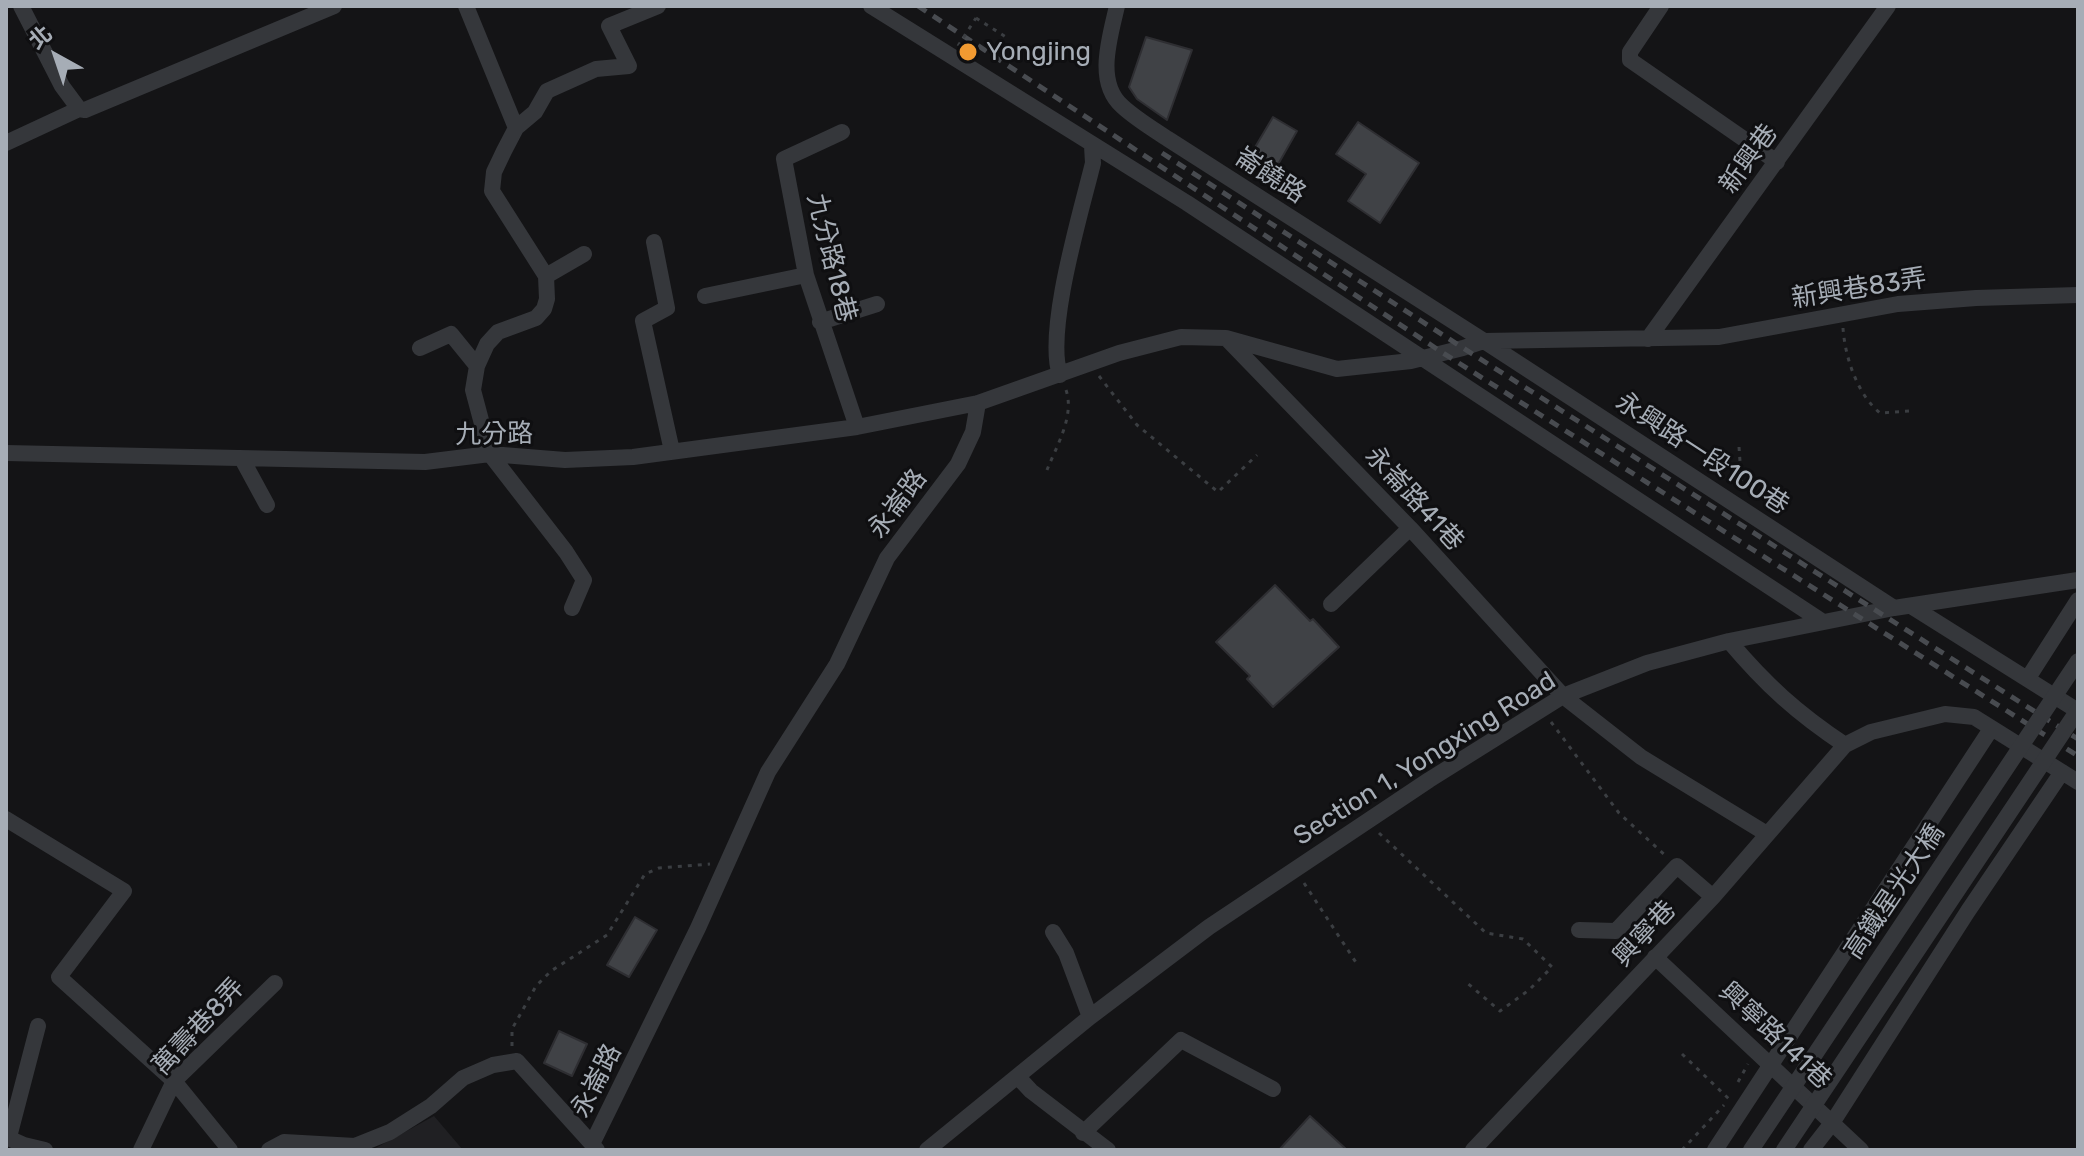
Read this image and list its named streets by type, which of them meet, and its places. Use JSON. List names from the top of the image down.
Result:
{
  "streets": {
    "street": [
      "新興巷",
      "崙饒路",
      "九分路18巷",
      "新興巷83弄",
      "九分路",
      "永興路一段100巷",
      "永崙路41巷",
      "永崙路",
      "Section 1, Yongxing Road",
      "高鐵星光大橋",
      "興寧巷",
      "萬壽巷8弄",
      "興寧路141巷"
    ]
  },
  "crossings": [
    ["新興巷", "新興巷83弄"],
    ["崙饒路", "新興巷83弄"],
    ["崙饒路", "永興路一段100巷"],
    ["九分路18巷", "九分路"],
    ["新興巷83弄", "永興路一段100巷"],
    ["新興巷83弄", "永崙路41巷"],
    ["九分路", "永崙路"],
    ["永興路一段100巷", "Section 1, Yongxing Road"],
    ["永興路一段100巷", "高鐵星光大橋"],
    ["永崙路41巷", "Section 1, Yongxing Road"],
    ["永崙路41巷", "興寧巷"],
    ["興寧巷", "興寧路141巷"]
  ],
  "places": ["Yongjing"],
  "north": "top left"
}
